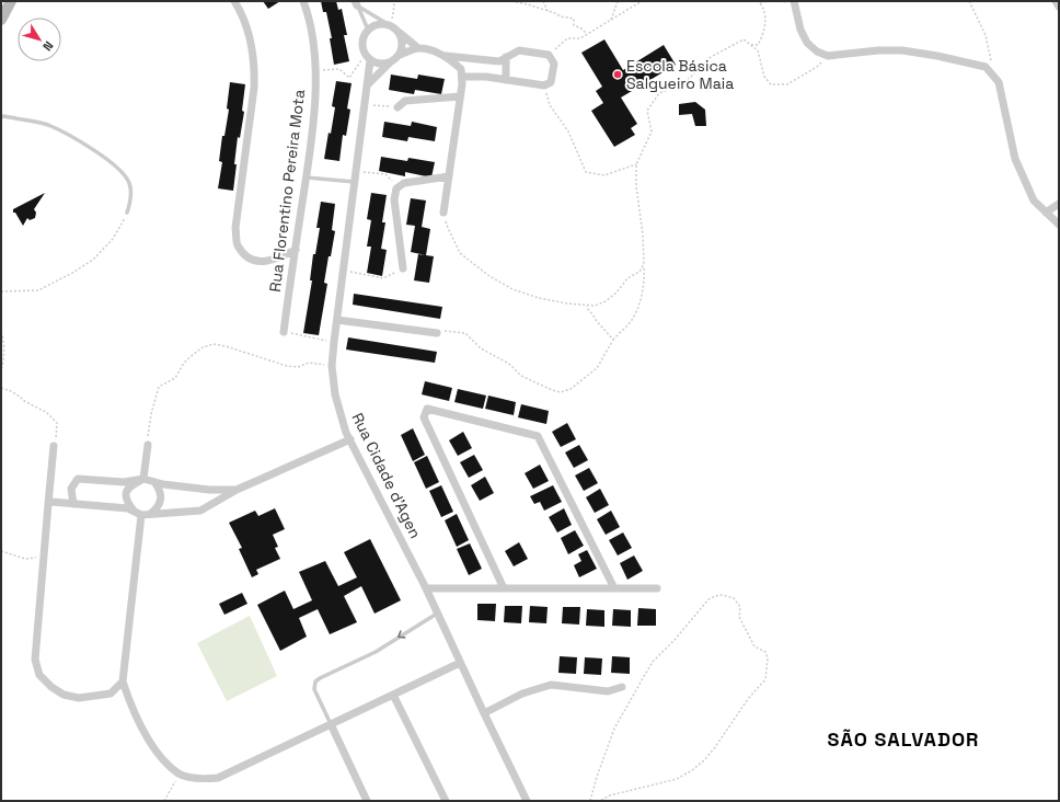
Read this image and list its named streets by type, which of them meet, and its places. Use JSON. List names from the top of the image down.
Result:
{
  "streets": {
    "street": ["Rua Florentino Pereira Mota", "Rua Cidade d'Agen"]
  },
  "districts": ["SÃO SALVADOR"],
  "places": ["Escola Básica Salgueiro Maia"],
  "north": "bottom right"
}
